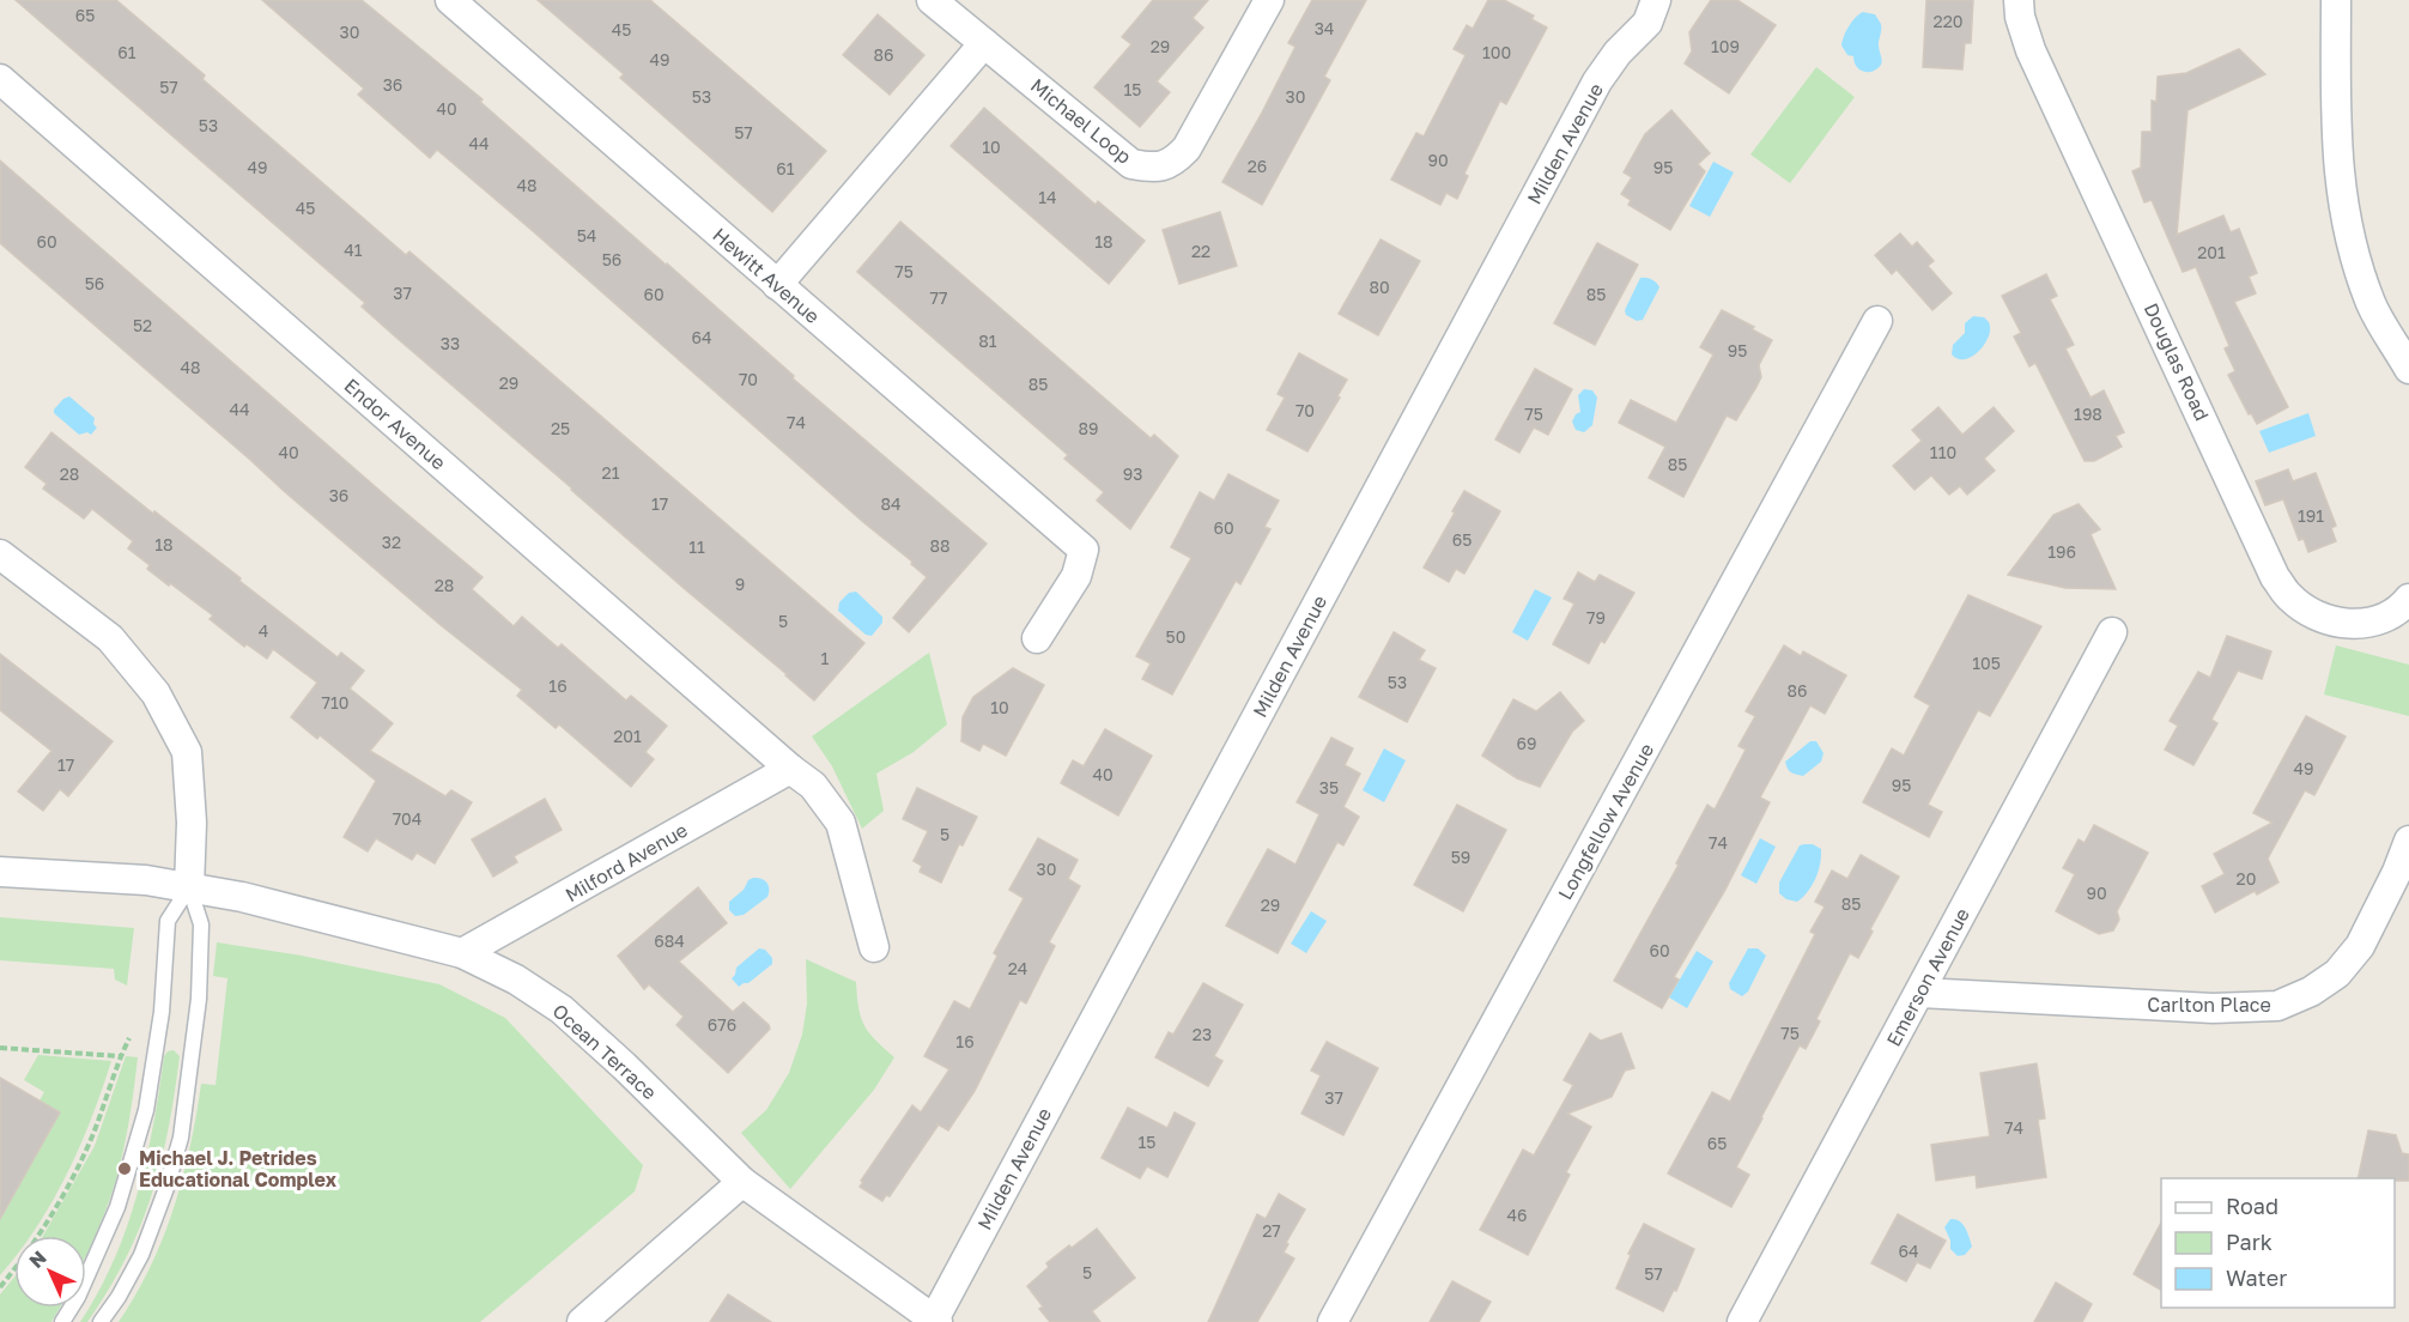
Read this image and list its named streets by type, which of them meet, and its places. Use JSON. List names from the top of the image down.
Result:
{
  "streets": {
    "street": [
      "Michael Loop",
      "Milden Avenue",
      "Hewitt Avenue",
      "Douglas Road",
      "Endor Avenue",
      "Longfellow Avenue",
      "Milford Avenue",
      "Emerson Avenue",
      "Carlton Place",
      "Ocean Terrace"
    ]
  },
  "crossings": [
    ["Milden Avenue", "Ocean Terrace"],
    ["Endor Avenue", "Milford Avenue"],
    ["Milford Avenue", "Ocean Terrace"],
    ["Emerson Avenue", "Carlton Place"]
  ],
  "places": ["Michael J. Petrides Educational Complex"],
  "house_numbers": [
    "65",
    "220",
    "34",
    "45",
    "30",
    "29",
    "109",
    "61",
    "100",
    "86",
    "49",
    "36",
    "57",
    "15",
    "53",
    "30",
    "40",
    "53",
    "57",
    "44",
    "10",
    "90",
    "26",
    "49",
    "95",
    "61",
    "48",
    "14",
    "45",
    "54",
    "60",
    "18",
    "41",
    "22",
    "201",
    "56",
    "75",
    "56",
    "80",
    "37",
    "60",
    "85",
    "77",
    "52",
    "64",
    "81",
    "33",
    "95",
    "48",
    "70",
    "29",
    "85",
    "44",
    "70",
    "75",
    "198",
    "74",
    "25",
    "89",
    "40",
    "110",
    "85",
    "21",
    "28",
    "93",
    "36",
    "17",
    "84",
    "191",
    "60",
    "65",
    "32",
    "18",
    "88",
    "11",
    "196",
    "9",
    "28",
    "79",
    "5",
    "4",
    "50",
    "1",
    "105",
    "53",
    "16",
    "86",
    "710",
    "10",
    "201",
    "69",
    "17",
    "49",
    "40",
    "95",
    "35",
    "704",
    "5",
    "74",
    "59",
    "30",
    "20",
    "90",
    "85",
    "29",
    "684",
    "60",
    "24",
    "676",
    "75",
    "23",
    "16",
    "37",
    "74",
    "15",
    "65",
    "46",
    "27",
    "64",
    "5",
    "57"
  ],
  "legend": ["Road", "Park", "Water"],
  "north": "top left"
}
